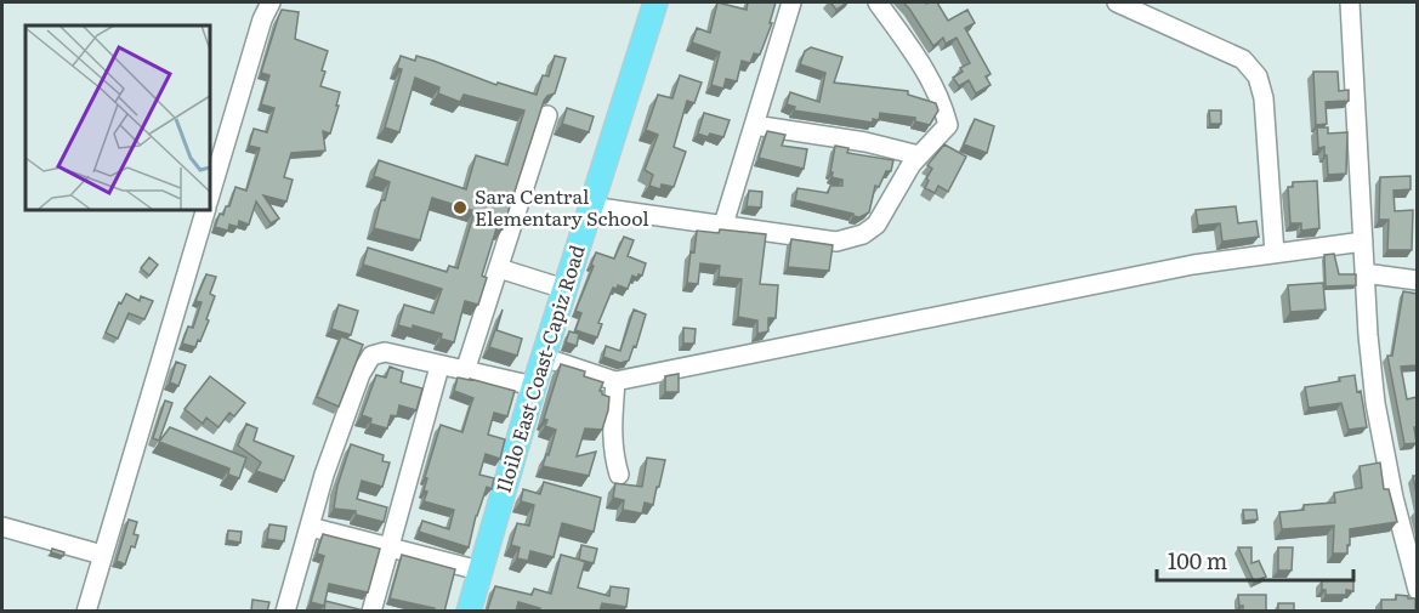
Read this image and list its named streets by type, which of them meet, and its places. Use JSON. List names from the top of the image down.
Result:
{
  "streets": {
    "main road": ["Iloilo East Coast-Capiz Road"]
  },
  "places": ["Sara Central Elementary School"],
  "scale_bar": "100 m"
}
